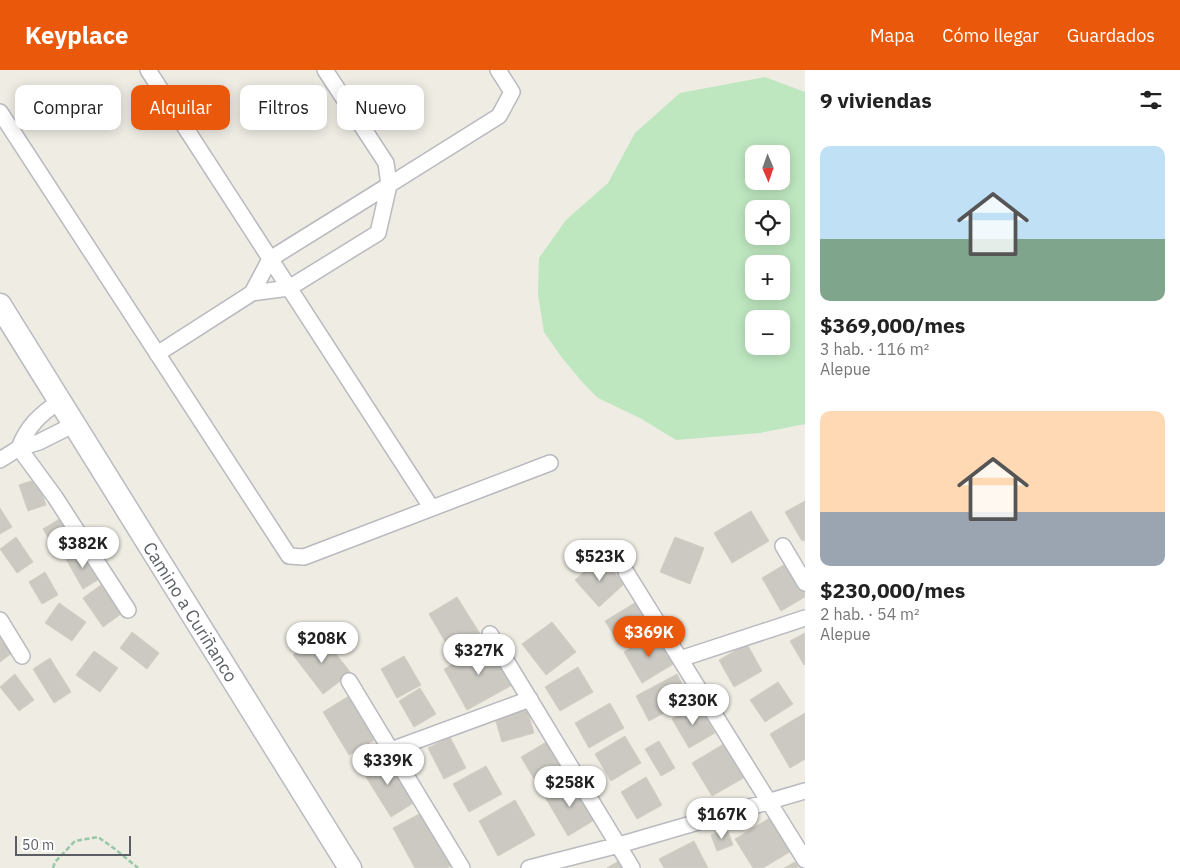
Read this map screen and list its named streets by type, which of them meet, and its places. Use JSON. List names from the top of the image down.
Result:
{
  "streets": {
    "street": ["Camino a Curiñanco"]
  },
  "scale_bar": "50 m",
  "north": "bottom",
  "page": {
    "header": "Keyplace",
    "nav": ["Mapa", "Cómo llegar", "Guardados"],
    "heading": "9 viviendas",
    "chip": [
      "Comprar",
      "Alquilar",
      "Filtros",
      "Nuevo"
    ],
    "list": [
      {
        "name": "$369,000/mes",
        "note": "3 hab. · 116 m² · Alepue"
      },
      {
        "name": "$230,000/mes",
        "note": "2 hab. · 54 m² · Alepue"
      }
    ],
    "map_buttons": ["+", "−"],
    "price": [
      "$382K",
      "$523K",
      "$369K",
      "$208K",
      "$327K",
      "$230K",
      "$339K",
      "$258K",
      "$167K"
    ],
    "scale": "50 m"
  }
}
